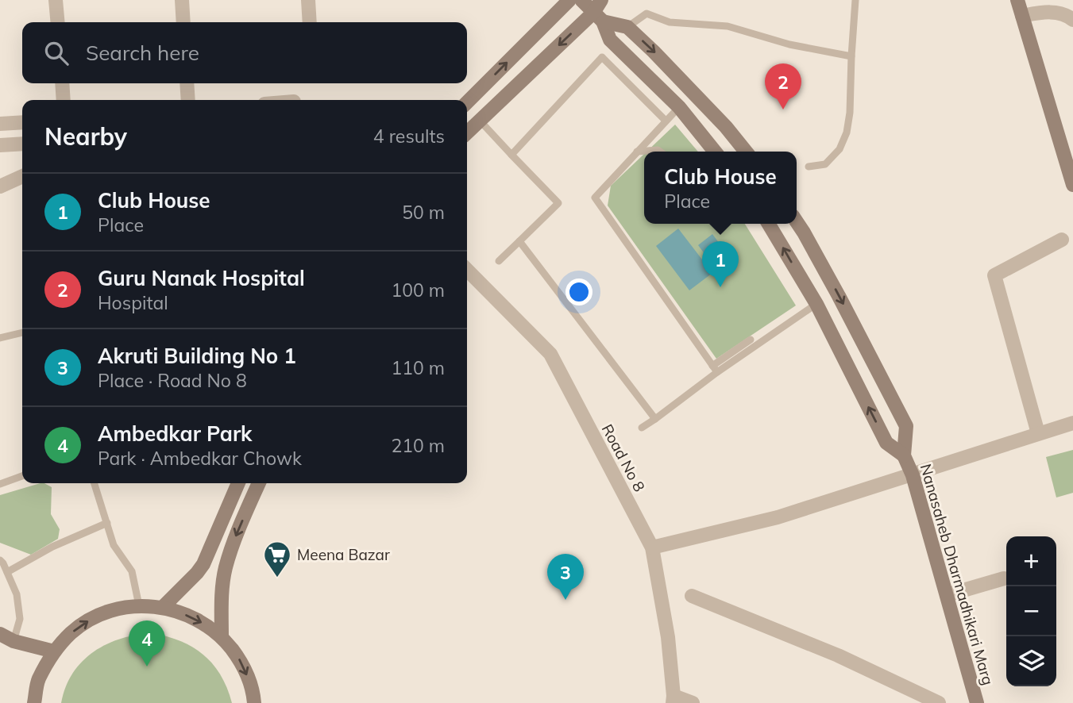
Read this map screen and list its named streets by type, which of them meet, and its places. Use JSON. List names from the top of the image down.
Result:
{
  "streets": {
    "street": ["Road No 8", "Nanasaheb Dharmadhikari Marg"]
  },
  "places": {
    "supermarket": ["Meena Bazar"]
  },
  "page": {
    "search": "Search here",
    "pins": [
      "2",
      "1",
      "3",
      "4"
    ],
    "heading": ["Nearby", "4 results"],
    "popup": ["Club House", "Place"],
    "list": [
      {
        "mark": "1",
        "name": "Club House",
        "note": "Place",
        "value": "50 m"
      },
      {
        "mark": "2",
        "name": "Guru Nanak Hospital",
        "note": "Hospital",
        "value": "100 m"
      },
      {
        "mark": "3",
        "name": "Akruti Building No 1",
        "note": "Place · Road No 8",
        "value": "110 m"
      },
      {
        "mark": "4",
        "name": "Ambedkar Park",
        "note": "Park · Ambedkar Chowk",
        "value": "210 m"
      }
    ],
    "map_buttons": ["+", "−"]
  }
}
